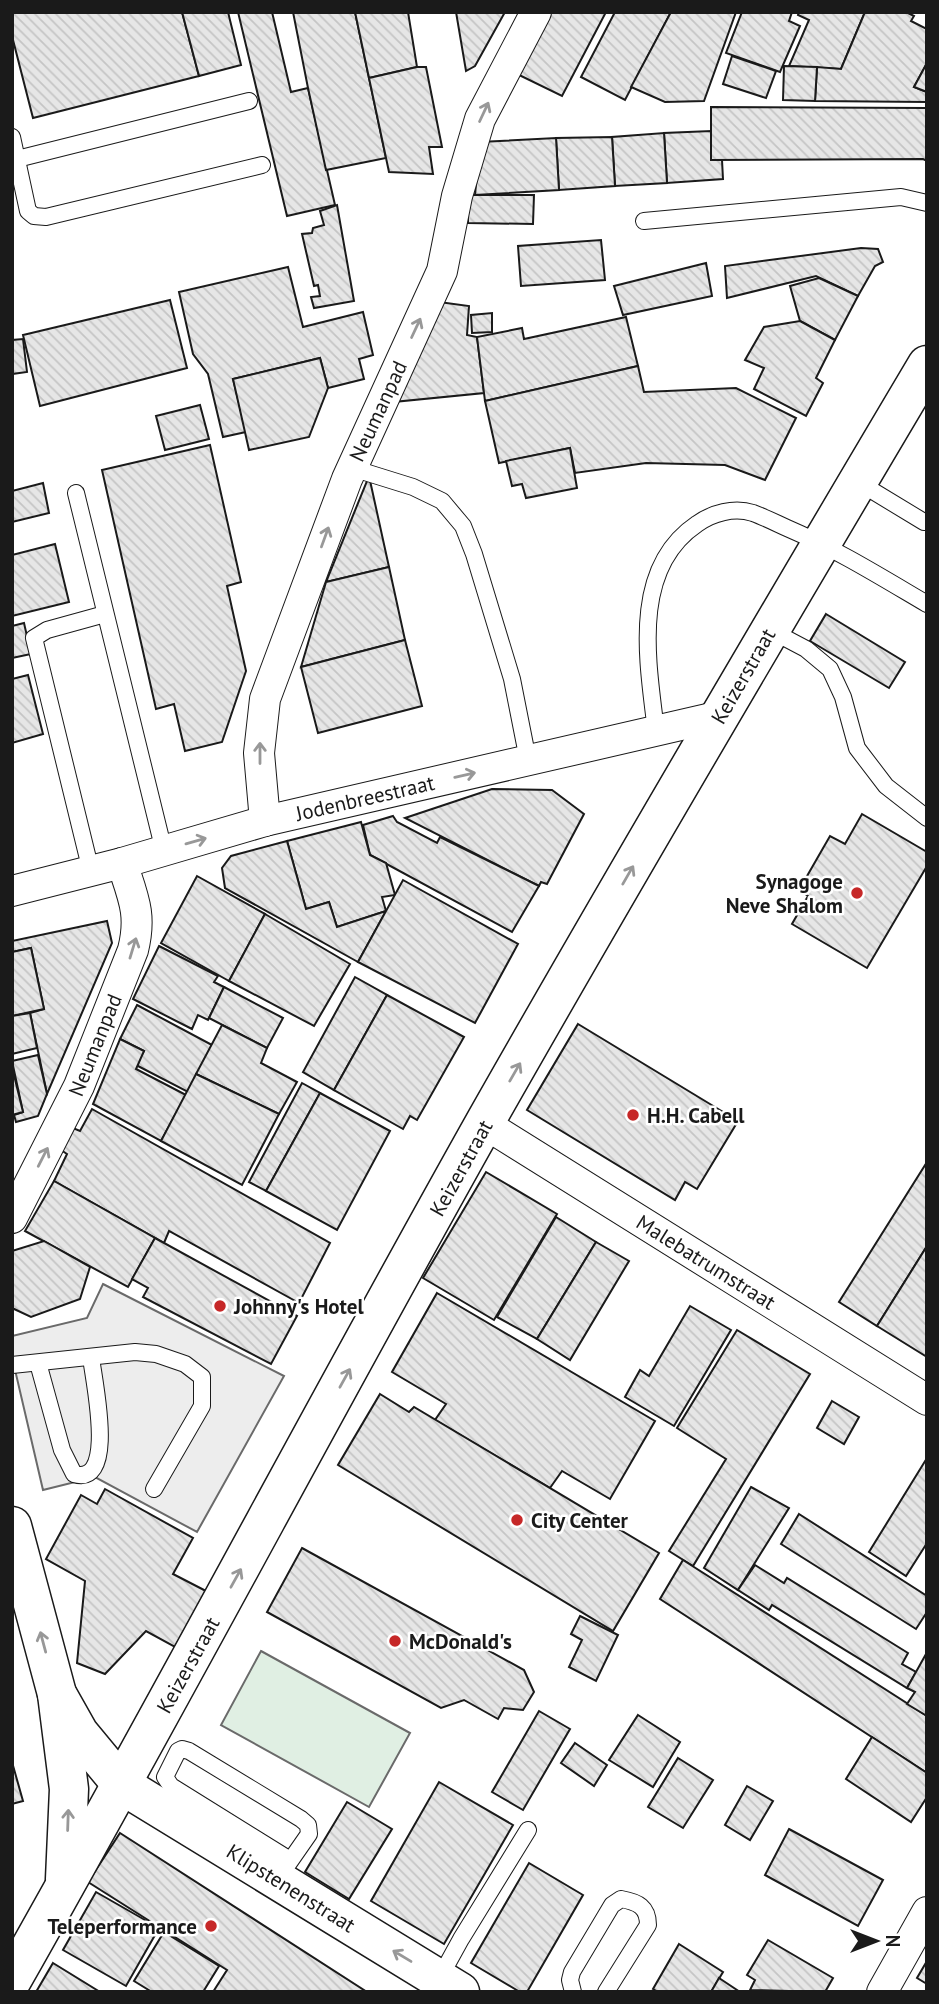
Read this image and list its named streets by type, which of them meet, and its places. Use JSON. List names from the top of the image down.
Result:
{
  "streets": {
    "main road": ["Keizerstraat", "Klipstenenstraat"],
    "street": ["Neumanpad", "Jodenbreestraat", "Malebatrumstraat"]
  },
  "crossings": [
    ["Neumanpad", "Jodenbreestraat"],
    ["Keizerstraat", "Jodenbreestraat"],
    ["Keizerstraat", "Malebatrumstraat"],
    ["Keizerstraat", "Klipstenenstraat"]
  ],
  "one_way": [
    "Neumanpad",
    "Keizerstraat",
    "Jodenbreestraat",
    "Klipstenenstraat"
  ],
  "places": [
    "Synagoge Neve Shalom",
    "H.H. Cabell",
    "Johnny's Hotel",
    "City Center",
    "McDonald's",
    "Teleperformance"
  ],
  "north": "right"
}
